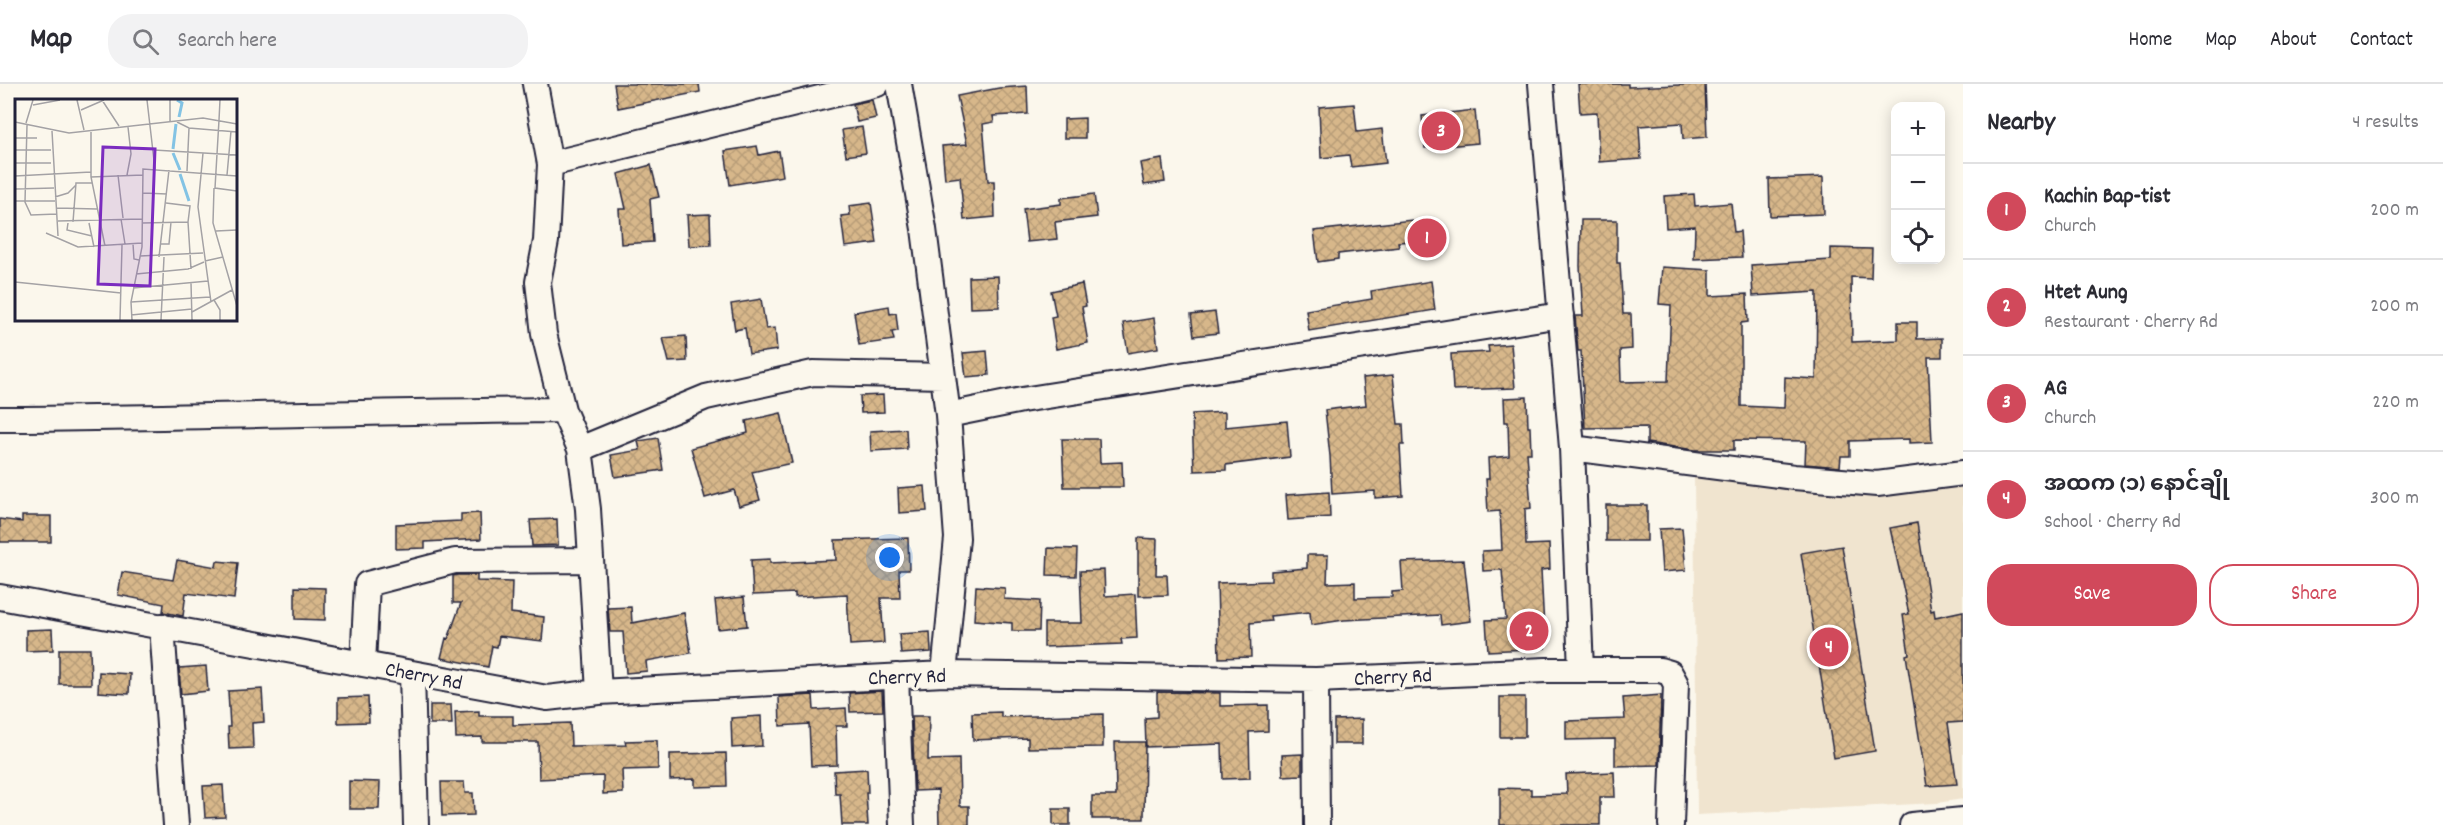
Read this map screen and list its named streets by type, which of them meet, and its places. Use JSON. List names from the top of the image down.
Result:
{
  "streets": {
    "street": ["Cherry Rd"]
  },
  "page": {
    "header": "Map",
    "search": "Search here",
    "nav": [
      "Home",
      "Map",
      "About",
      "Contact"
    ],
    "heading": ["Nearby", "4 results"],
    "map_buttons": ["+", "−"],
    "pins": [
      "3",
      "1",
      "2",
      "4"
    ],
    "list": [
      {
        "mark": "1",
        "name": "Kachin Bap-tist",
        "note": "Church",
        "value": "200 m"
      },
      {
        "mark": "2",
        "name": "Htet Aung",
        "note": "Restaurant · Cherry Rd",
        "value": "200 m"
      },
      {
        "mark": "3",
        "name": "AG",
        "note": "Church",
        "value": "220 m"
      },
      {
        "mark": "4",
        "name": "အထက (၁) နောင်ချို",
        "note": "School · Cherry Rd",
        "value": "300 m"
      }
    ],
    "buttons": ["Save", "Share"]
  }
}
